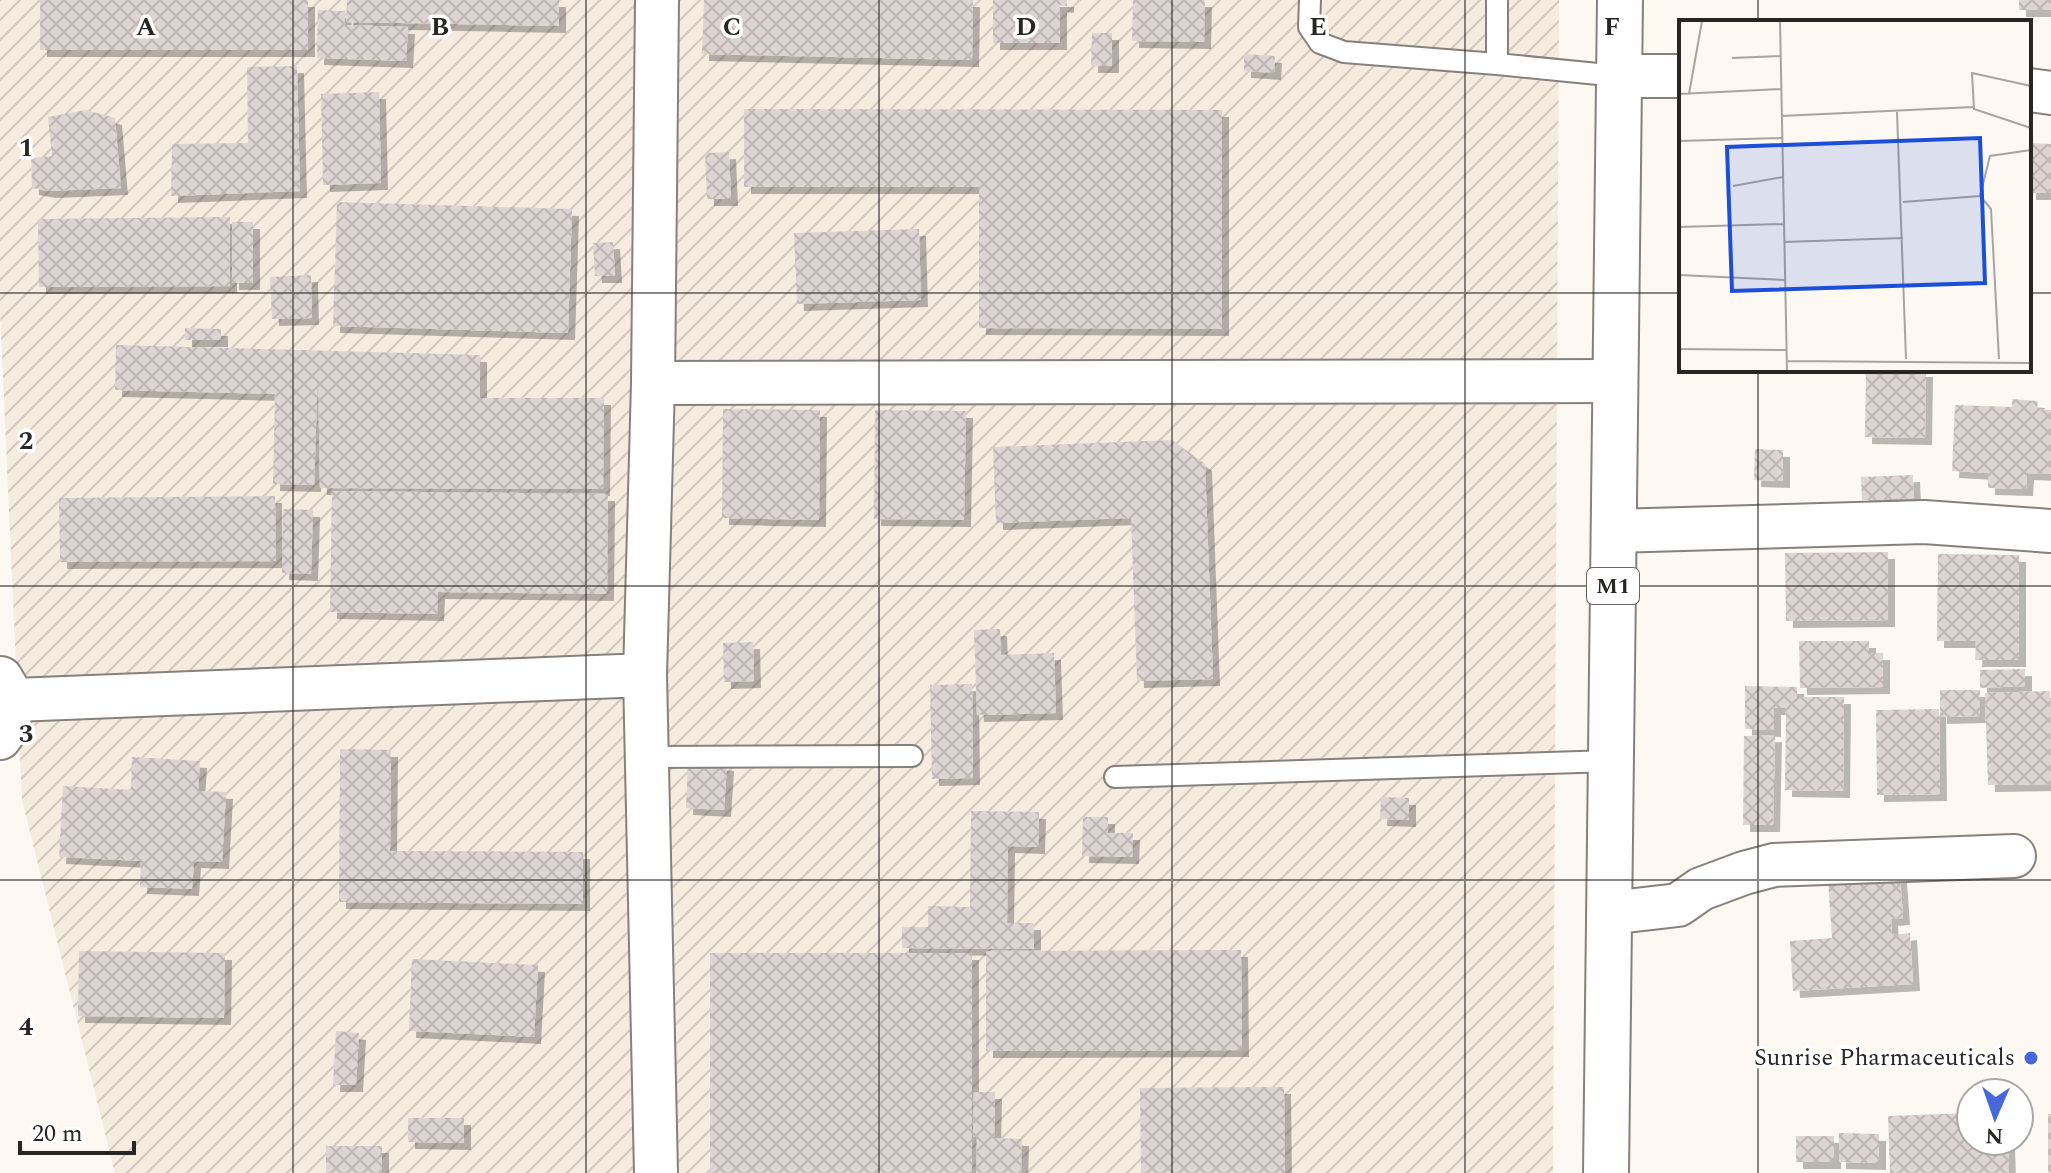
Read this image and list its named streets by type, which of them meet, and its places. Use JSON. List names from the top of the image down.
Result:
{
  "streets": {
    "highway": ["M1"]
  },
  "places": ["Sunrise Pharmaceuticals"],
  "scale_bar": "20 m",
  "north": "bottom",
  "grid": {
    "columns": [
      "A",
      "B",
      "C",
      "D",
      "E",
      "F"
    ],
    "rows": [
      "1",
      "2",
      "3",
      "4"
    ]
  }
}
